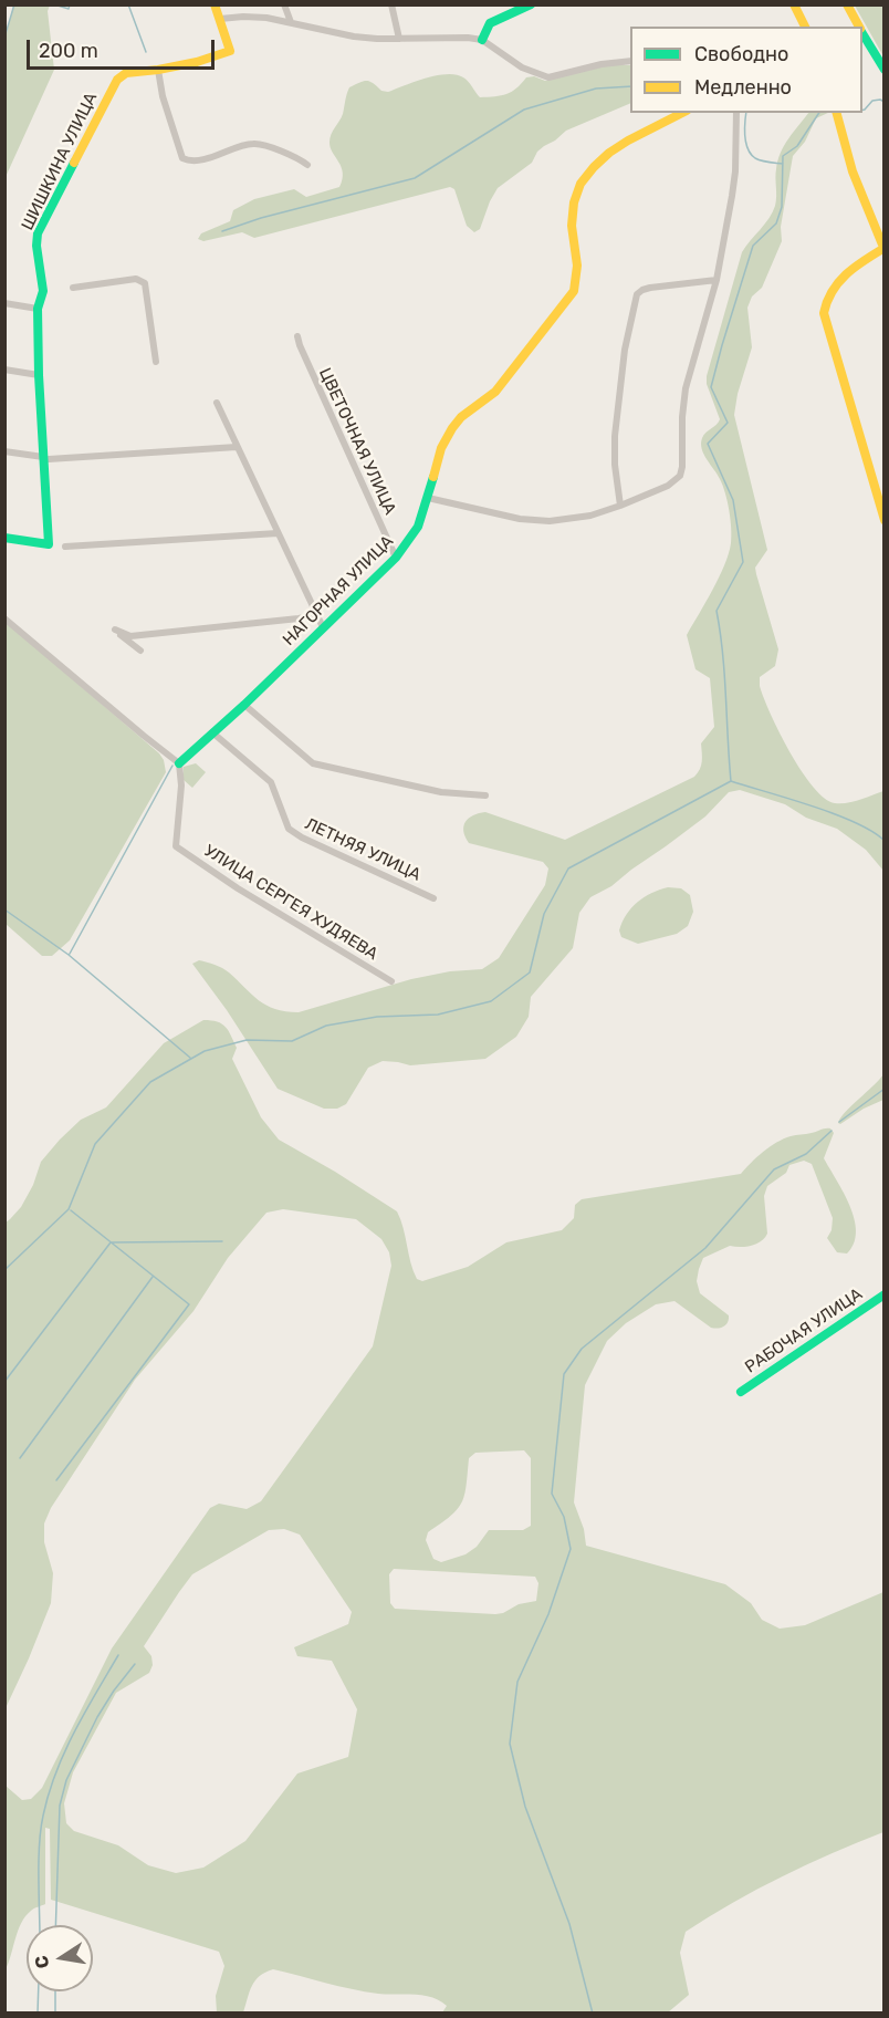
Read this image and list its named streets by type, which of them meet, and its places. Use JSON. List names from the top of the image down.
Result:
{
  "streets": {
    "main road": ["ШИШКИНА УЛИЦА", "НАГОРНАЯ УЛИЦА", "РАБОЧАЯ УЛИЦА"],
    "street": ["ЦВЕТОЧНАЯ УЛИЦА", "ЛЕТНЯЯ УЛИЦА", "УЛИЦА СЕРГЕЯ ХУДЯЕВА"]
  },
  "crossings": [
    ["ЦВЕТОЧНАЯ УЛИЦА", "НАГОРНАЯ УЛИЦА"],
    ["НАГОРНАЯ УЛИЦА", "ЛЕТНЯЯ УЛИЦА"],
    ["НАГОРНАЯ УЛИЦА", "УЛИЦА СЕРГЕЯ ХУДЯЕВА"]
  ],
  "legend": ["Свободно", "Медленно"],
  "scale_bar": "200 m",
  "north": "left"
}
